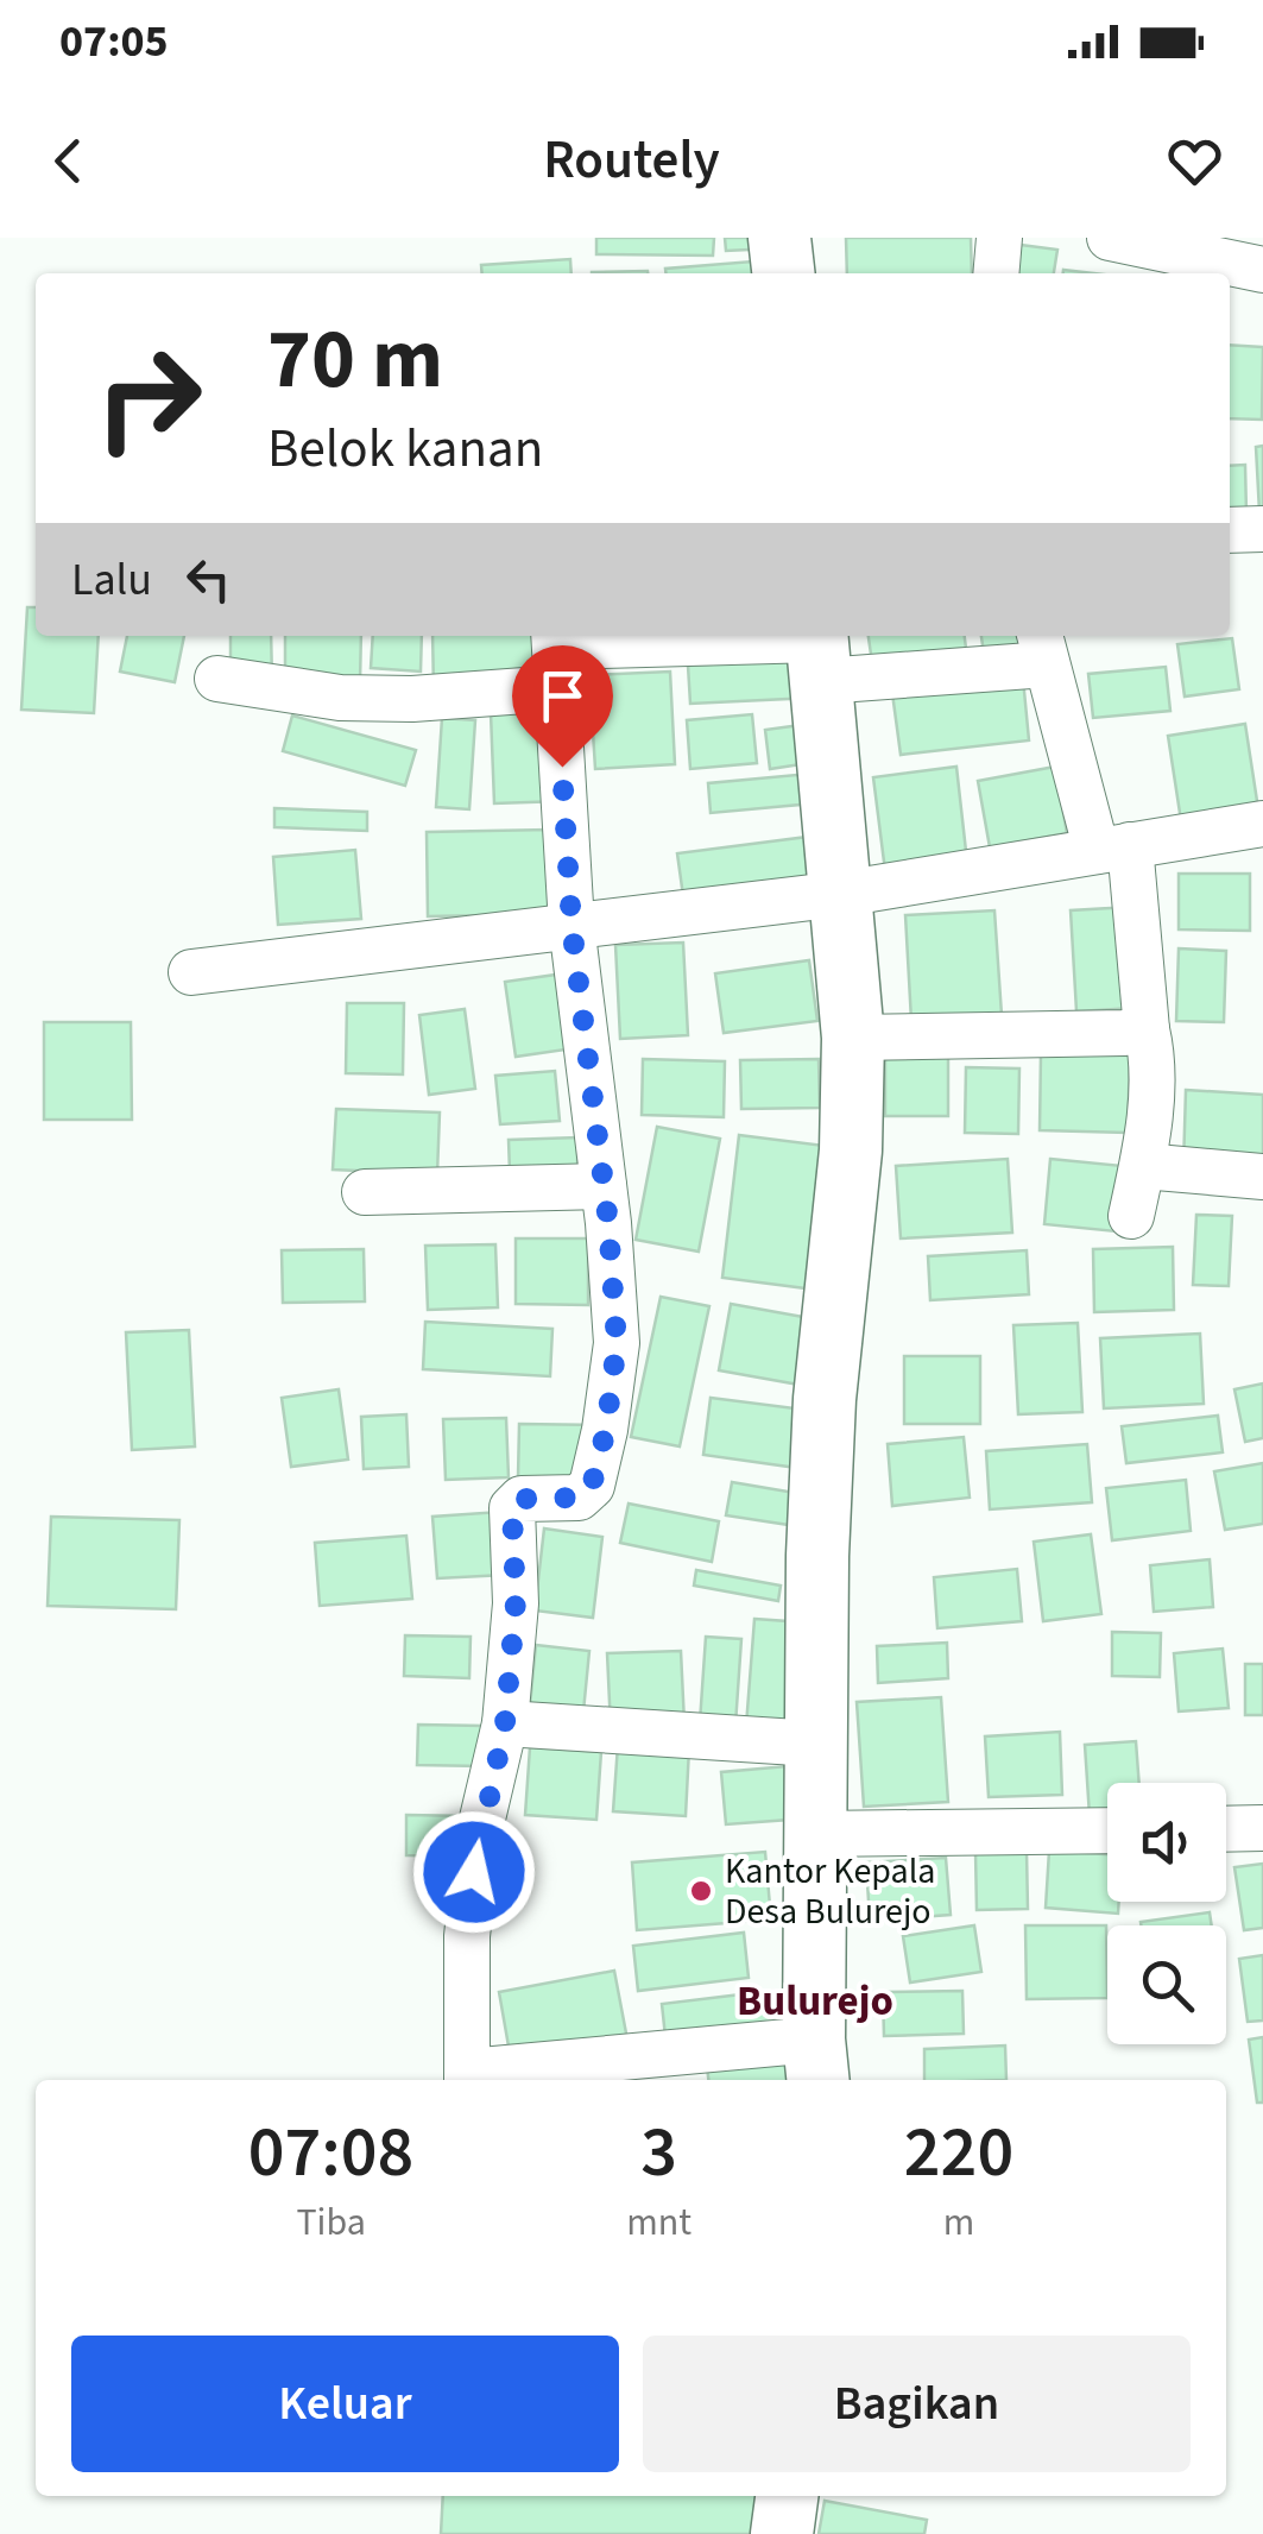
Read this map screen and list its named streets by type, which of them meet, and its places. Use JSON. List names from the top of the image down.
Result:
{
  "districts": ["Bulurejo"],
  "places": ["Kantor Kepala Desa Bulurejo"],
  "page": {
    "status": "07:05",
    "header": "Routely",
    "turn": ["70 m", "Belok kanan"],
    "then": "Lalu",
    "eta": [
      "07:08",
      "Tiba",
      "3",
      "mnt",
      "220",
      "m"
    ],
    "buttons": ["Keluar", "Bagikan"]
  }
}
